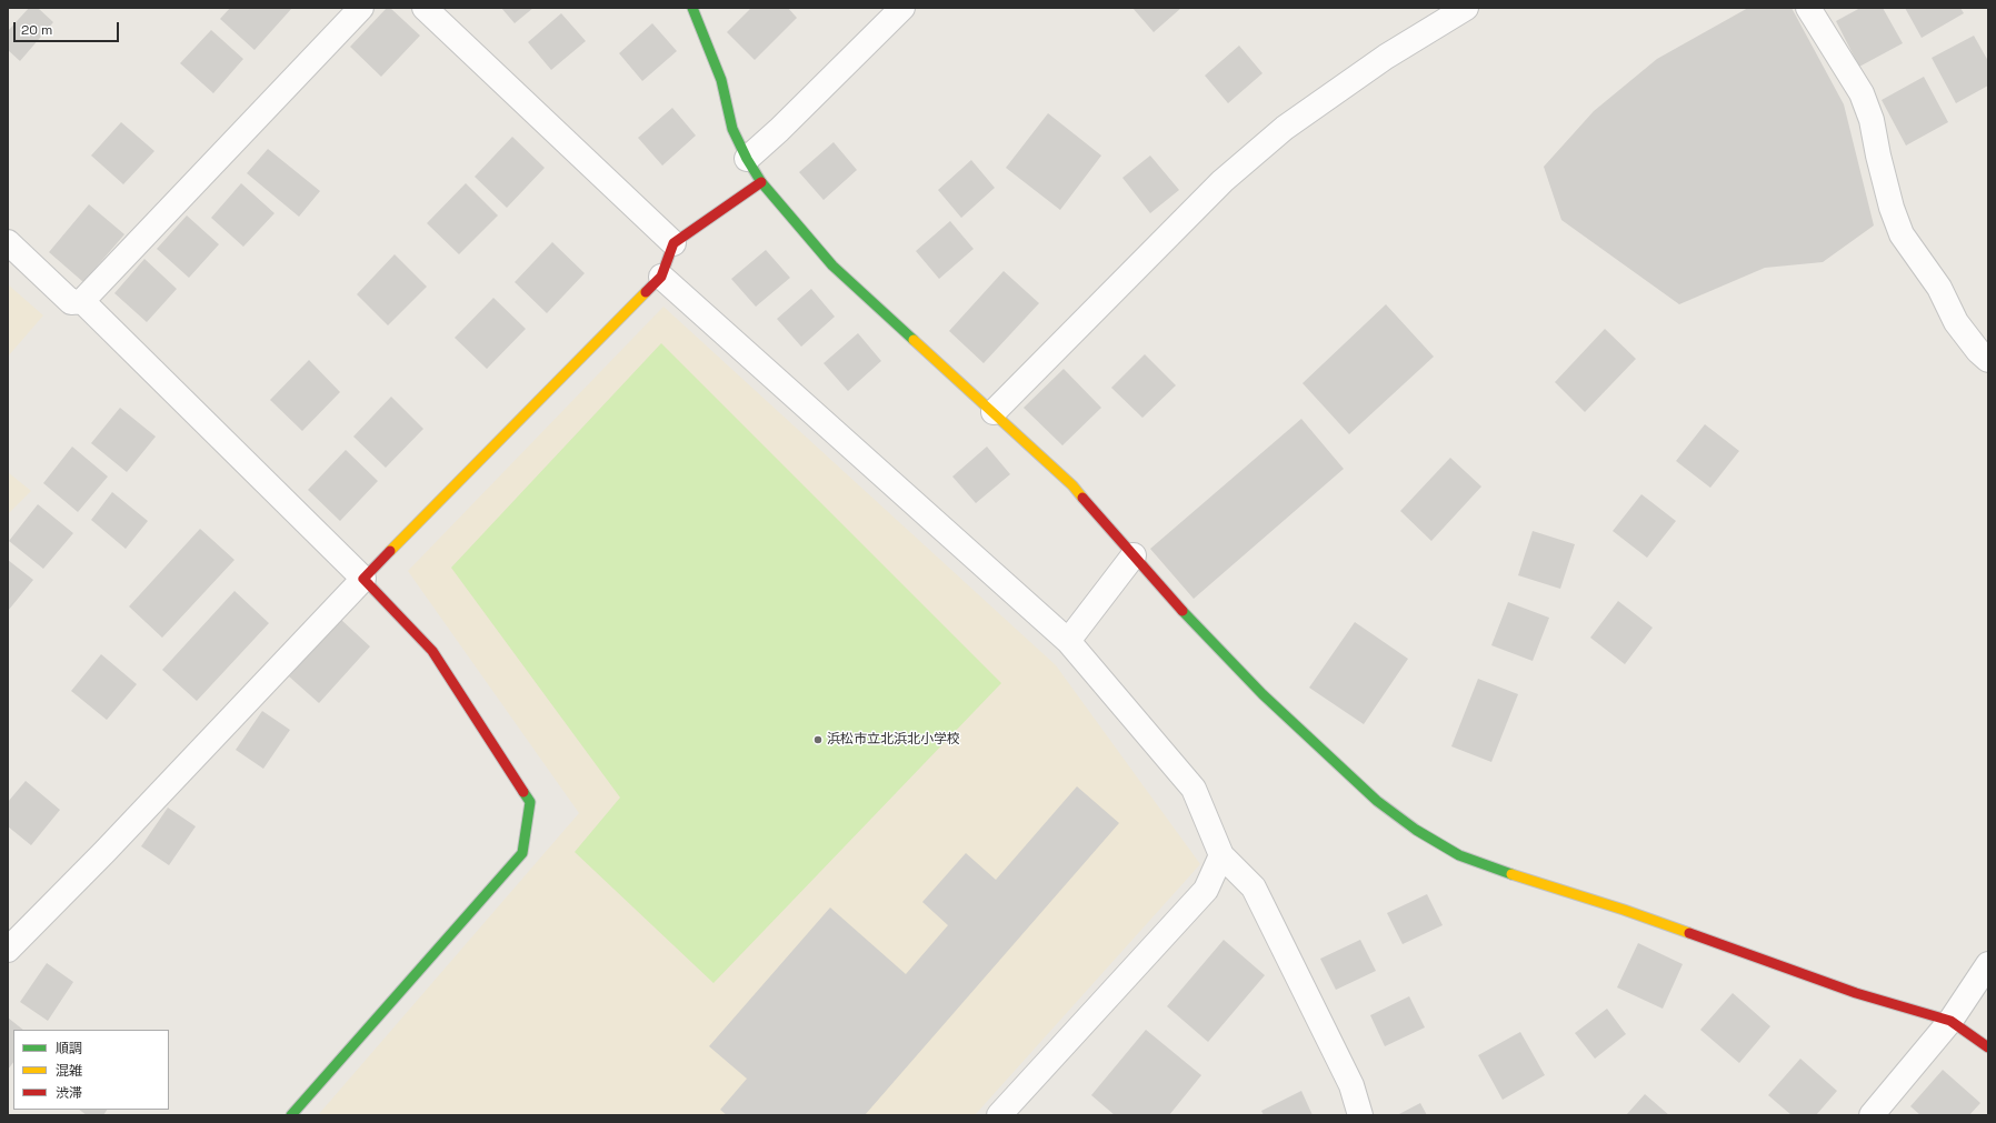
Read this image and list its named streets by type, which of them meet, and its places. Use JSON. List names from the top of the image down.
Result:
{
  "places": ["浜松市立北浜北小学校"],
  "legend": ["順調", "混雑", "渋滞"],
  "scale_bar": "20 m"
}
